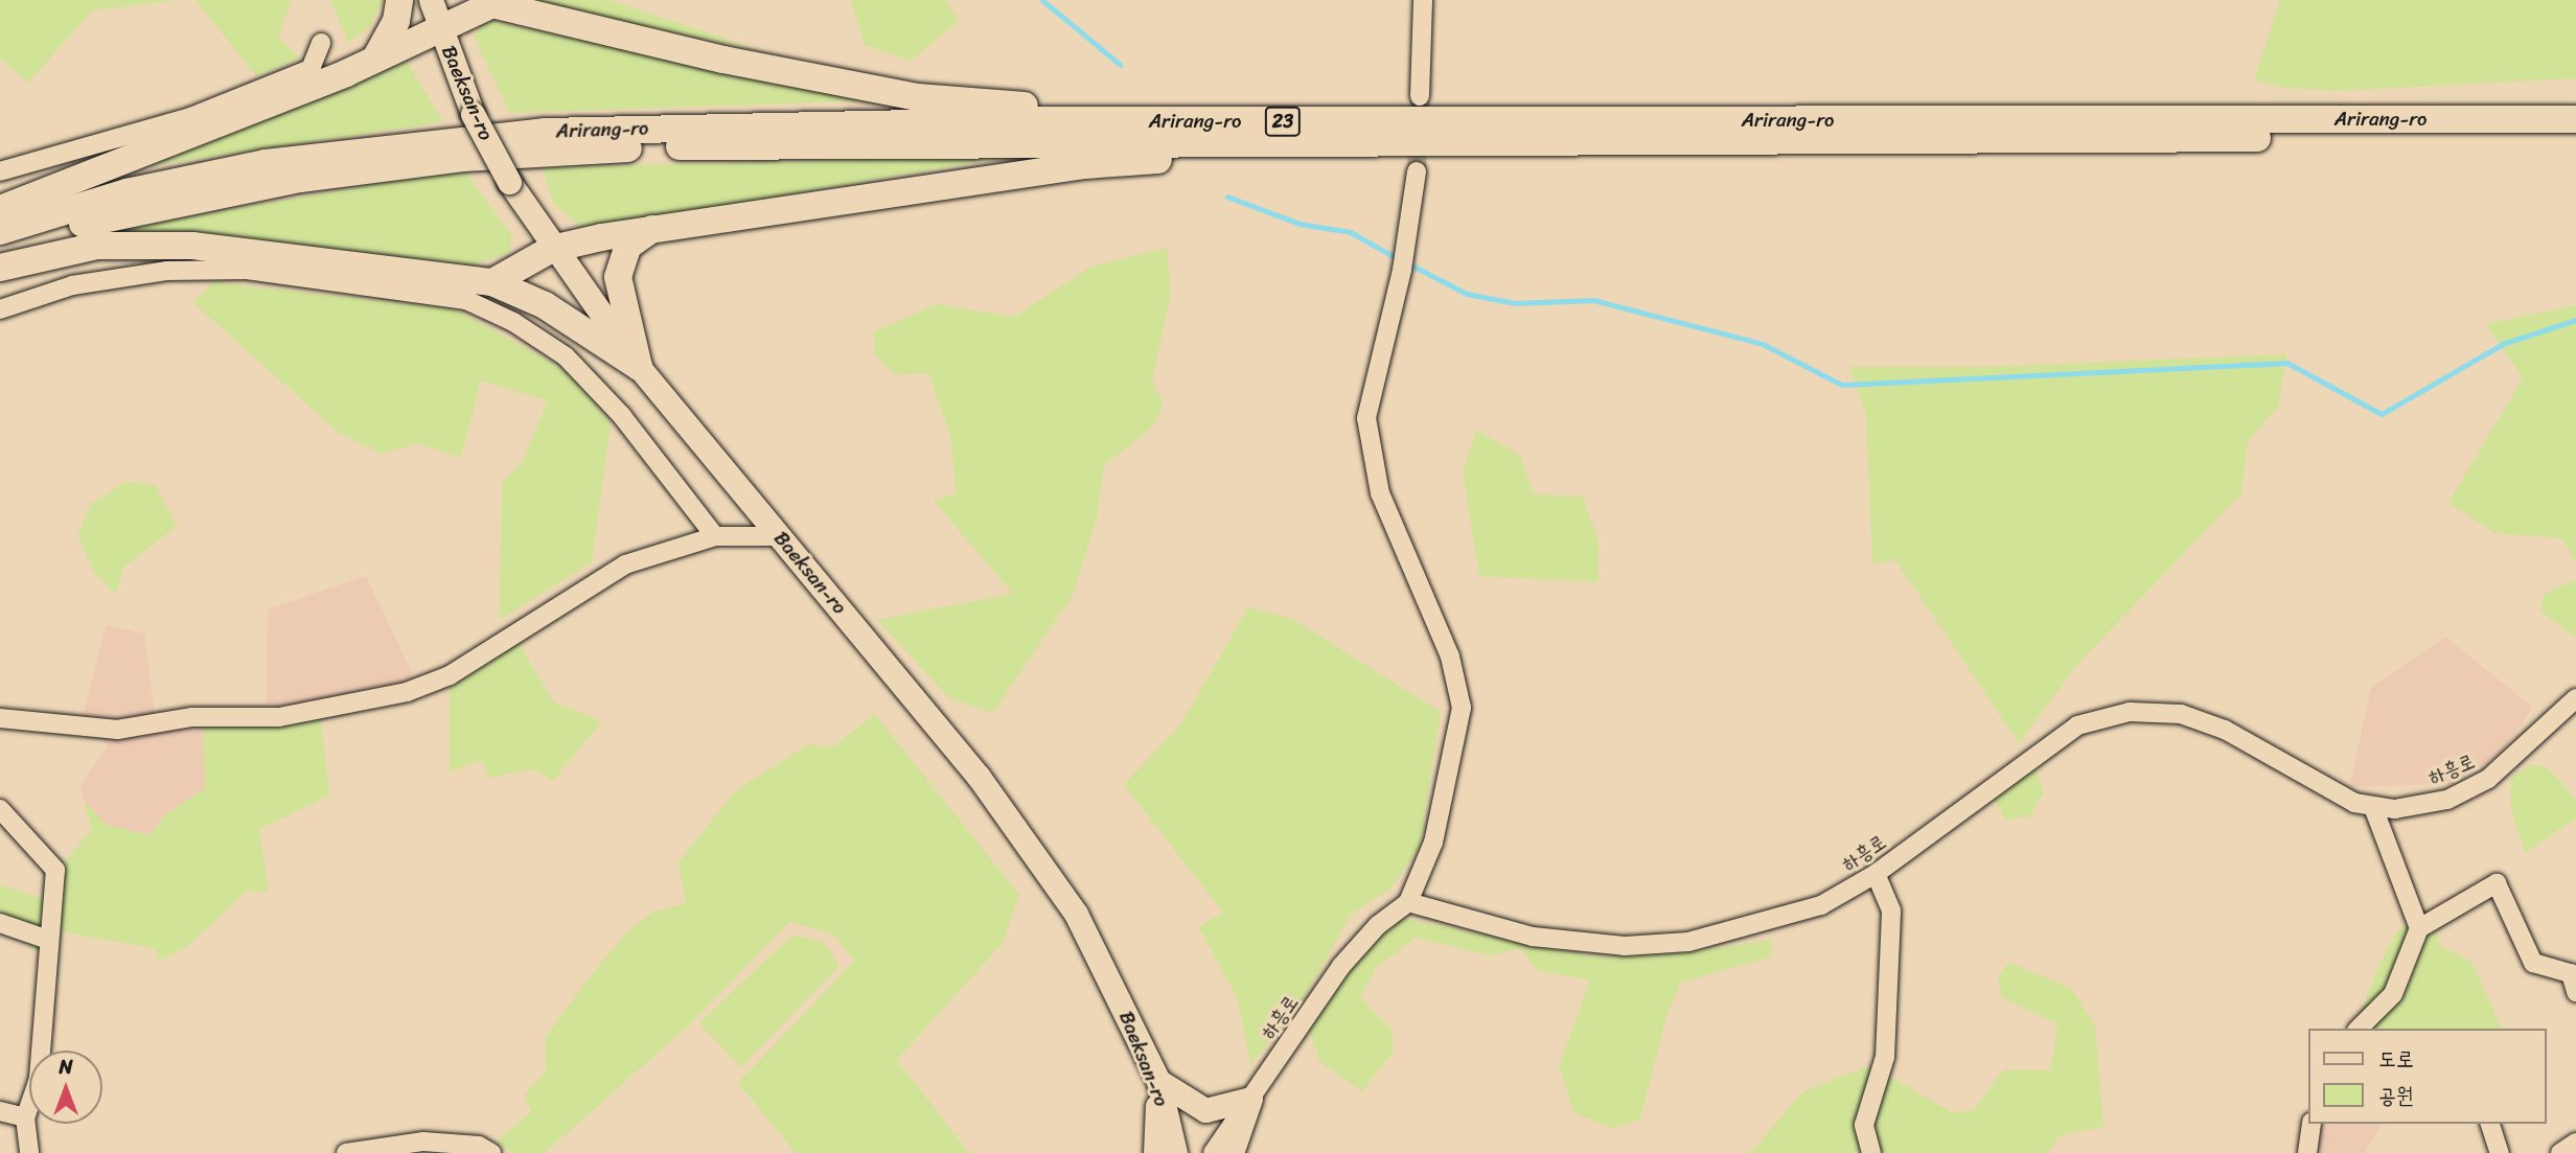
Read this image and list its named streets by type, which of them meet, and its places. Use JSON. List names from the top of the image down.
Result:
{
  "streets": {
    "highway": ["Arirang-ro", "23"],
    "main road": ["Baeksan-ro"],
    "street": ["하흥로"]
  },
  "legend": ["도로", "공원"],
  "north": "top"
}
